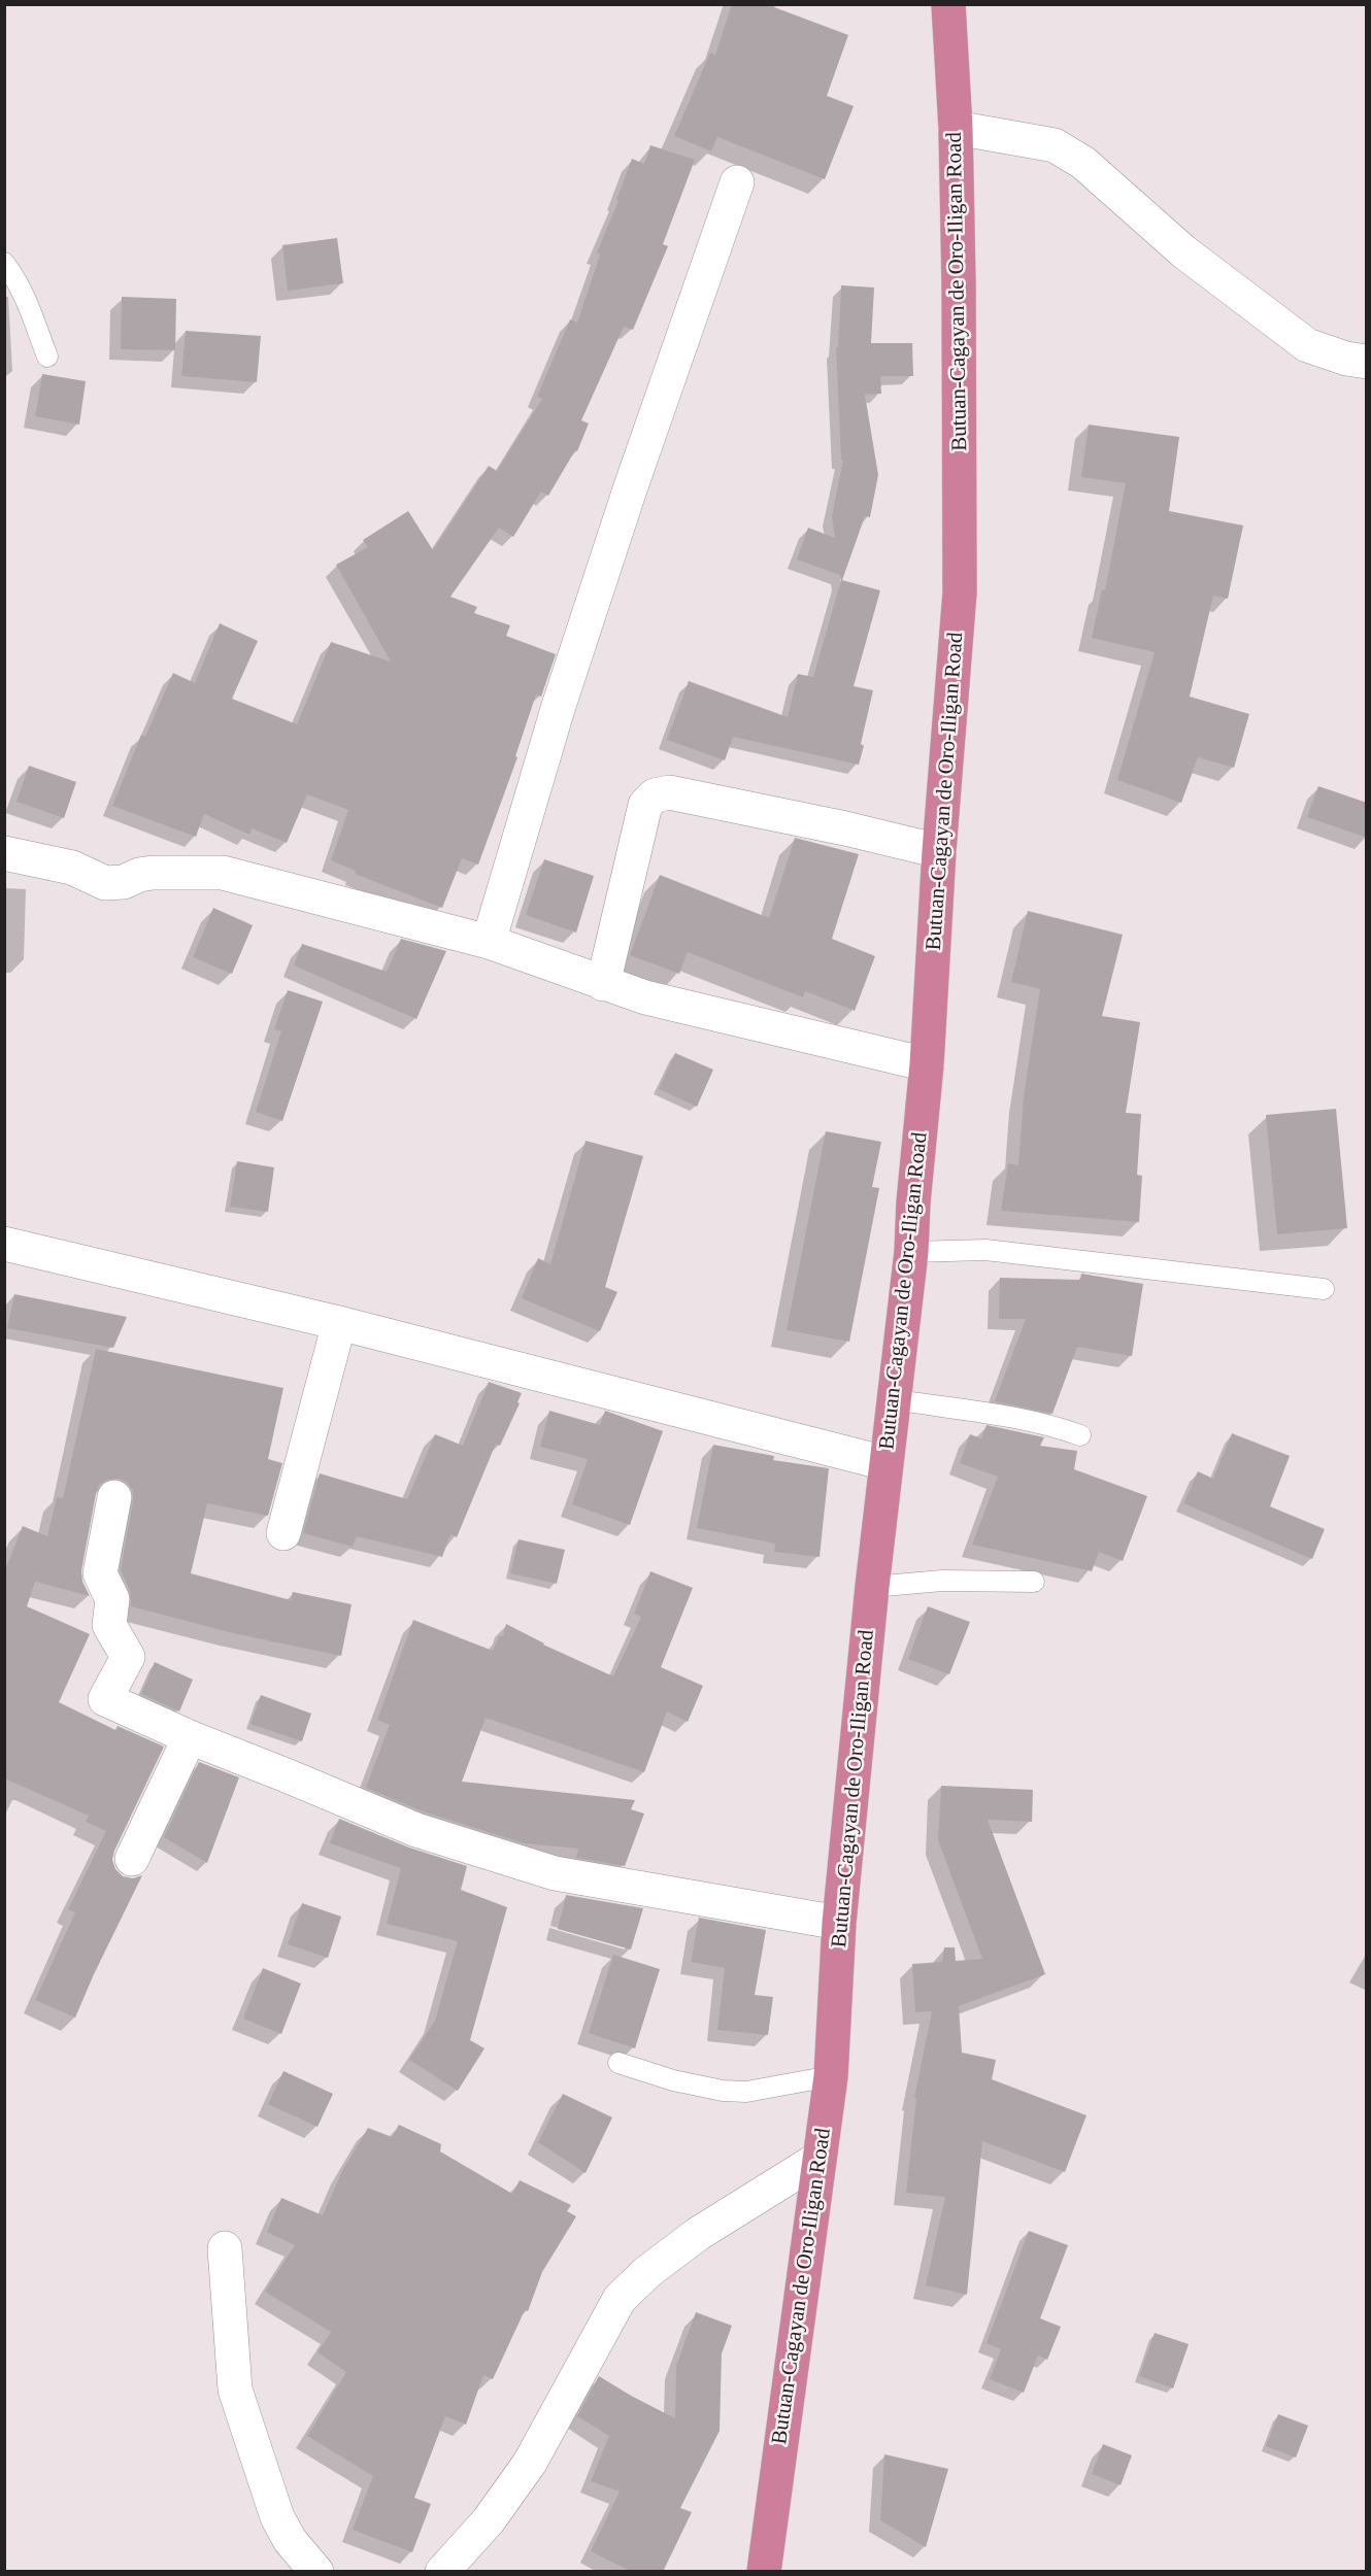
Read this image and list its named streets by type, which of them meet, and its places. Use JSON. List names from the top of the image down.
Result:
{
  "streets": {
    "highway": ["Butuan-Cagayan de Oro-Iligan Road"]
  }
}
